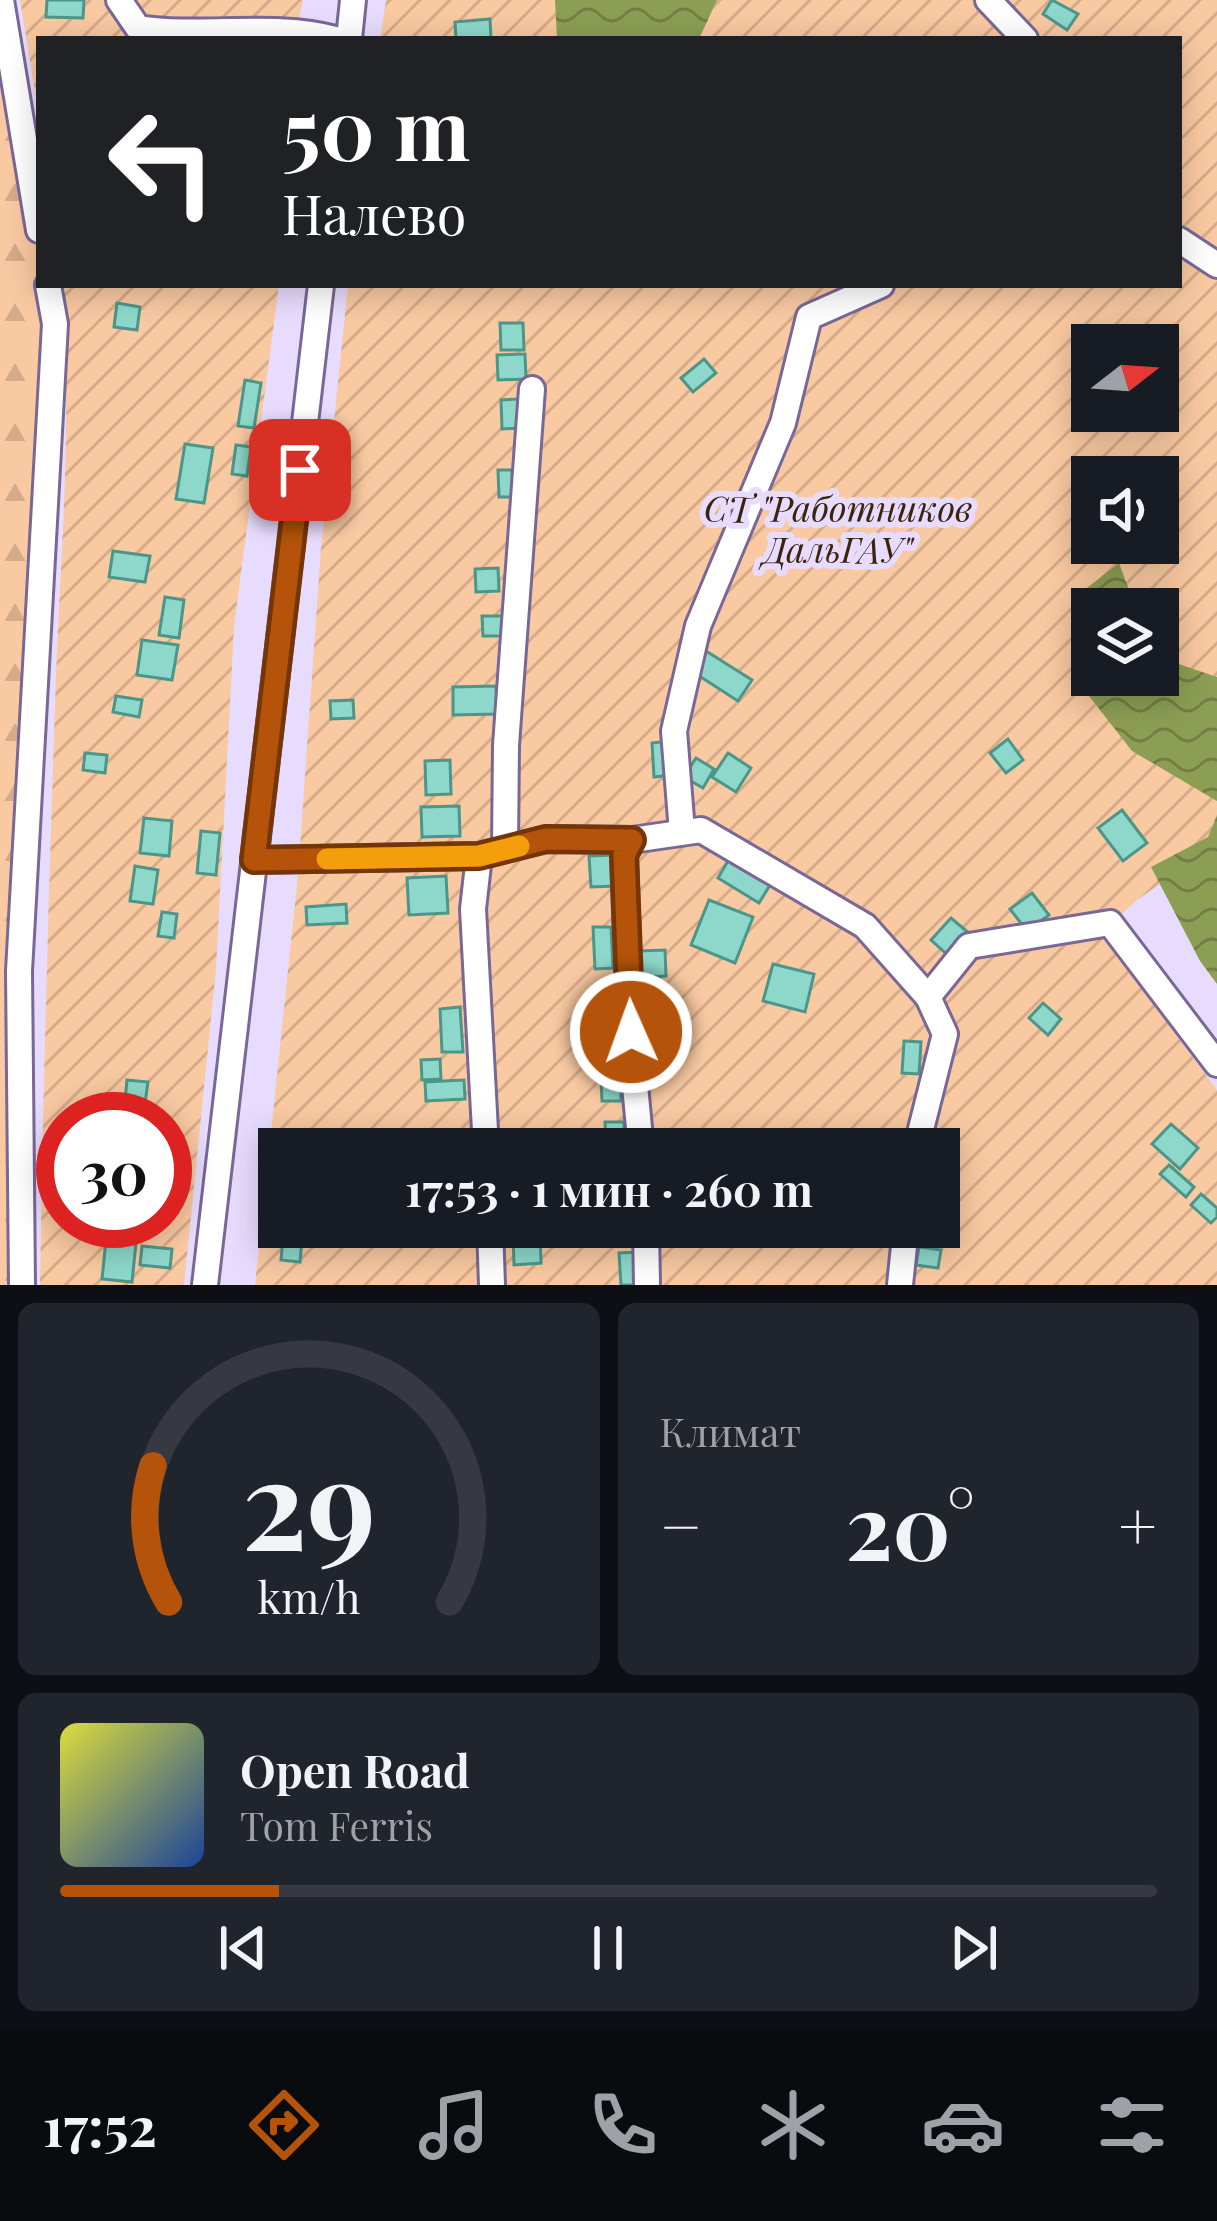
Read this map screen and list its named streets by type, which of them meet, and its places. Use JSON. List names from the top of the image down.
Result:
{
  "parks": ["СТ \"Работников ДальГАУ\""],
  "north": "right",
  "page": {
    "turn": ["50 m", "Налево"],
    "limit": "30",
    "trip": "17:53 · 1 мин · 260 m",
    "tile": "Климат",
    "heat": ["−", "20°", "+"],
    "song": ["Open Road", "Tom Ferris"],
    "tabs": "17:52",
    "gauge": ["29", "km/h"]
  }
}
